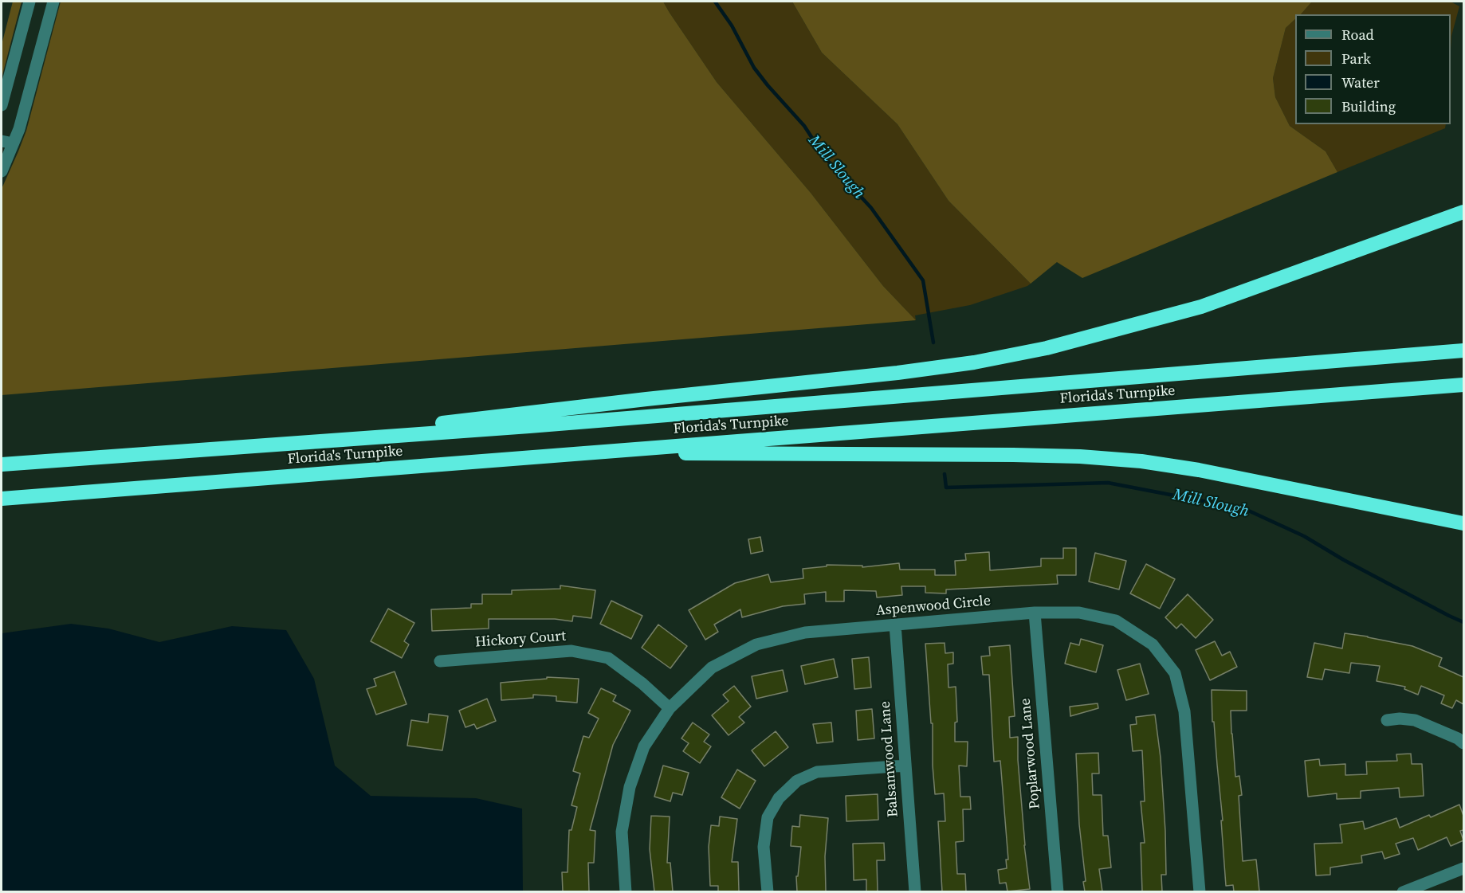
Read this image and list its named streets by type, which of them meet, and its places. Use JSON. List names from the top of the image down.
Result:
{
  "streets": {
    "highway": ["Florida's Turnpike"],
    "street": [
      "Aspenwood Circle",
      "Hickory Court",
      "Poplarwood Lane",
      "Balsamwood Lane"
    ]
  },
  "crossings": [
    ["Aspenwood Circle", "Hickory Court"],
    ["Aspenwood Circle", "Poplarwood Lane"],
    ["Aspenwood Circle", "Balsamwood Lane"]
  ],
  "water": ["Mill Slough"],
  "legend": [
    "Road",
    "Park",
    "Water",
    "Building"
  ]
}
